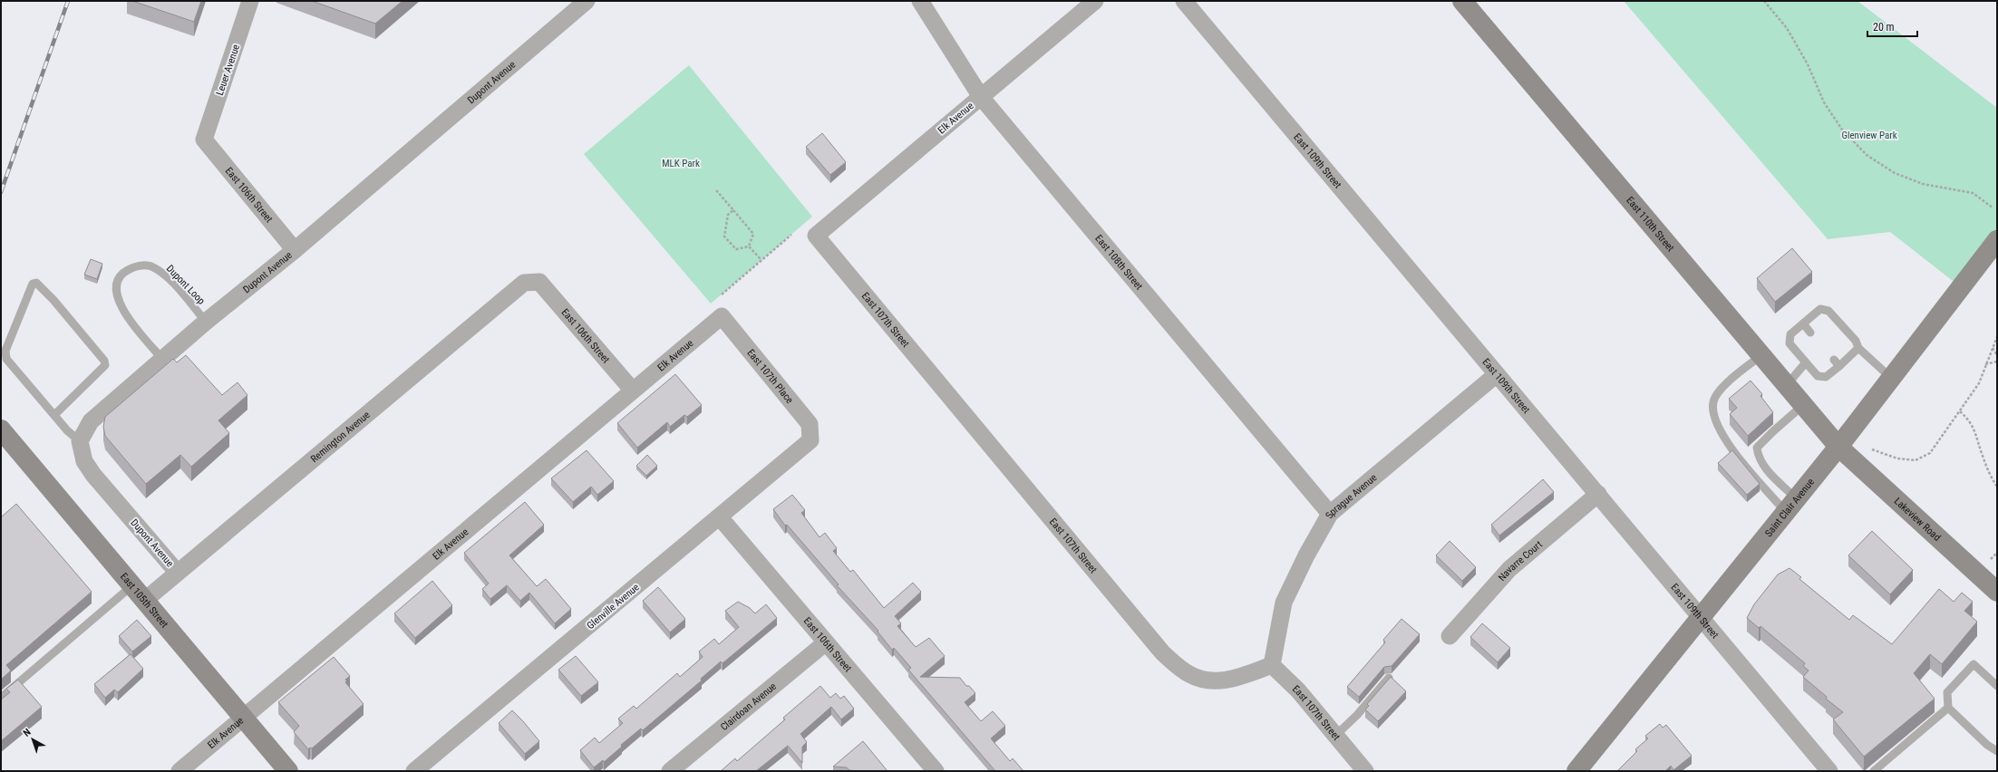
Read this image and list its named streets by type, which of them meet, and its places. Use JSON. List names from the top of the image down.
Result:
{
  "streets": {
    "street": [
      "Leuer Avenue",
      "Dupont Avenue",
      "Elk Avenue",
      "East 109th Street",
      "East 106th Street",
      "East 110th Street",
      "East 108th Street",
      "East 107th Street",
      "East 107th Place",
      "Remington Avenue",
      "Sprague Avenue",
      "Saint Clair Avenue",
      "Lakeview Road",
      "Navarre Court",
      "East 105th Street",
      "Glenville Avenue",
      "Clairdoan Avenue"
    ],
    "lane": ["Dupont Loop"]
  },
  "crossings": [
    ["Leuer Avenue", "East 106th Street"],
    ["Dupont Avenue", "East 106th Street"],
    ["Dupont Avenue", "Dupont Loop"],
    ["Dupont Avenue", "Remington Avenue"],
    ["Elk Avenue", "East 106th Street"],
    ["Elk Avenue", "East 108th Street"],
    ["Elk Avenue", "East 107th Street"],
    ["Elk Avenue", "East 107th Place"],
    ["Elk Avenue", "East 105th Street"],
    ["East 109th Street", "Sprague Avenue"],
    ["East 109th Street", "Saint Clair Avenue"],
    ["East 109th Street", "Navarre Court"],
    ["East 106th Street", "Remington Avenue"],
    ["East 106th Street", "Glenville Avenue"],
    ["East 106th Street", "Clairdoan Avenue"],
    ["East 110th Street", "Saint Clair Avenue"],
    ["East 110th Street", "Lakeview Road"],
    ["East 108th Street", "Sprague Avenue"],
    ["East 107th Street", "Sprague Avenue"],
    ["East 107th Place", "Glenville Avenue"],
    ["Remington Avenue", "East 105th Street"],
    ["Saint Clair Avenue", "Lakeview Road"]
  ],
  "parks": ["Glenview Park", "MLK Park"],
  "scale_bar": "20 m",
  "north": "top left"
}
